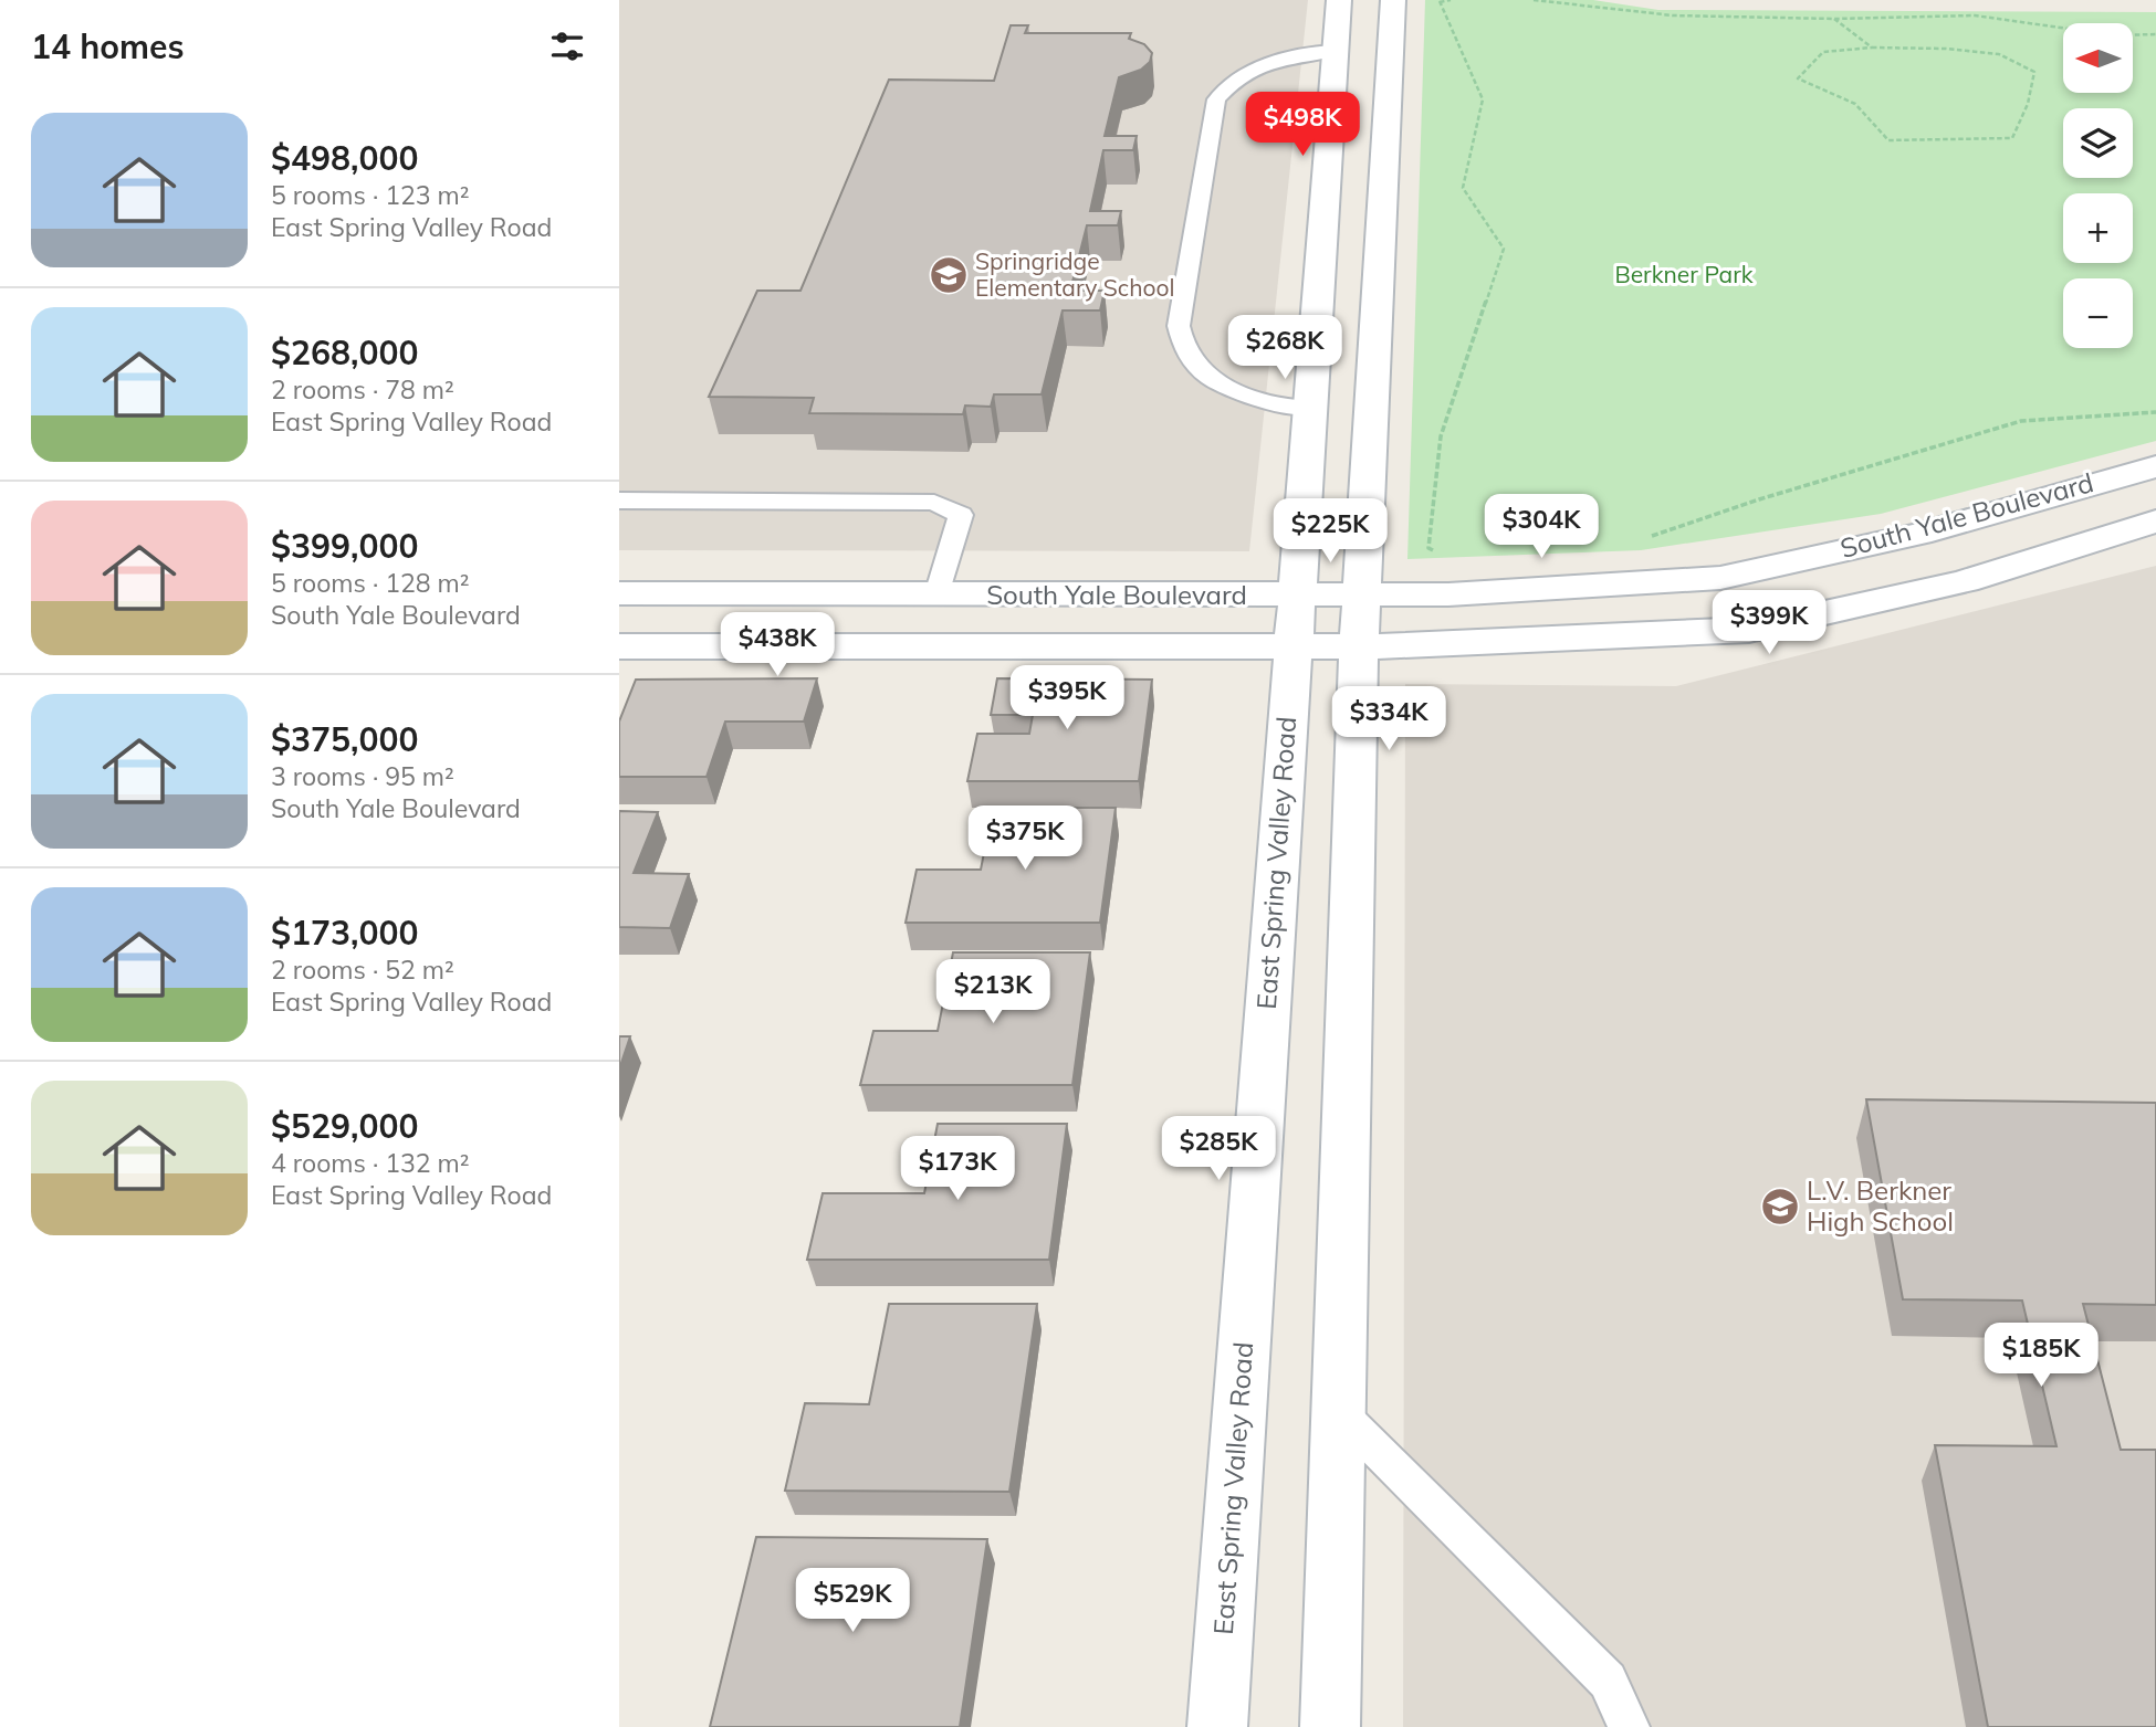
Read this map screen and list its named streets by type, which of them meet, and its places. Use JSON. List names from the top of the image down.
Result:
{
  "streets": {
    "street": ["South Yale Boulevard", "East Spring Valley Road"]
  },
  "crossings": [
    ["South Yale Boulevard", "East Spring Valley Road"]
  ],
  "parks": ["Berkner Park"],
  "places": {
    "school or university": ["Springridge Elementary School", "L.V. Berkner High School"]
  },
  "north": "left",
  "page": {
    "heading": "14 homes",
    "map_buttons": ["+", "−"],
    "price": [
      "$498K",
      "$268K",
      "$304K",
      "$225K",
      "$399K",
      "$438K",
      "$395K",
      "$334K",
      "$375K",
      "$213K",
      "$285K",
      "$173K",
      "$185K",
      "$529K"
    ],
    "list": [
      {
        "name": "$498,000",
        "note": "5 rooms · 123 m² · East Spring Valley Road"
      },
      {
        "name": "$268,000",
        "note": "2 rooms · 78 m² · East Spring Valley Road"
      },
      {
        "name": "$399,000",
        "note": "5 rooms · 128 m² · South Yale Boulevard"
      },
      {
        "name": "$375,000",
        "note": "3 rooms · 95 m² · South Yale Boulevard"
      },
      {
        "name": "$173,000",
        "note": "2 rooms · 52 m² · East Spring Valley Road"
      },
      {
        "name": "$529,000",
        "note": "4 rooms · 132 m² · East Spring Valley Road"
      }
    ]
  }
}
